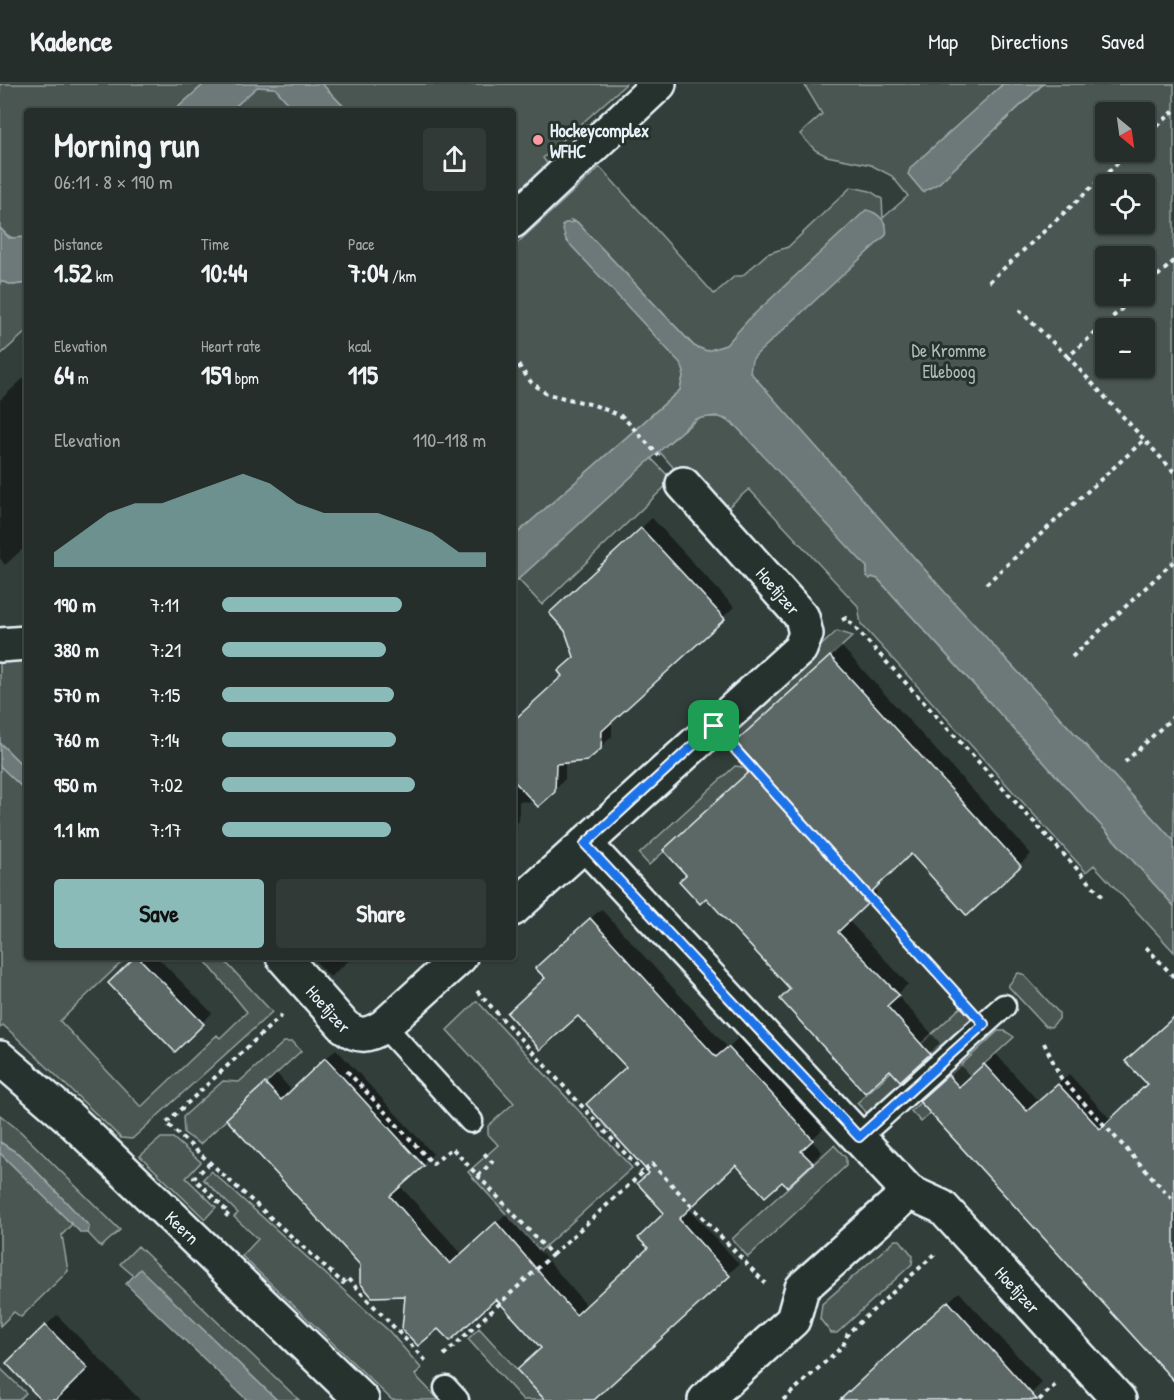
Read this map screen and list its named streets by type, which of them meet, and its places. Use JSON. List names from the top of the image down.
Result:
{
  "streets": {
    "street": ["Hoefijzer", "Keern"]
  },
  "parks": ["De Kromme Elleboog"],
  "places": ["Hockeycomplex WFHC"],
  "north": "bottom right",
  "page": {
    "header": "Kadence",
    "nav": ["Map", "Directions", "Saved"],
    "map_buttons": ["+", "−"],
    "heading": ["Morning run", "06:11 · 8 × 190 m"],
    "stats": [
      ["Distance", "1.52 km"],
      ["Time", "10:44"],
      ["Pace", "7:04 /km"],
      ["Elevation", "64 m"],
      ["Heart rate", "159 bpm"],
      ["kcal", "115"]
    ],
    "chart": ["Elevation", "110–118 m"],
    "list": [
      {
        "name": "190 m",
        "note": "7:11"
      },
      {
        "name": "380 m",
        "note": "7:21"
      },
      {
        "name": "570 m",
        "note": "7:15"
      },
      {
        "name": "760 m",
        "note": "7:14"
      },
      {
        "name": "950 m",
        "note": "7:02"
      },
      {
        "name": "1.1 km",
        "note": "7:17"
      }
    ],
    "buttons": ["Save", "Share"]
  }
}
